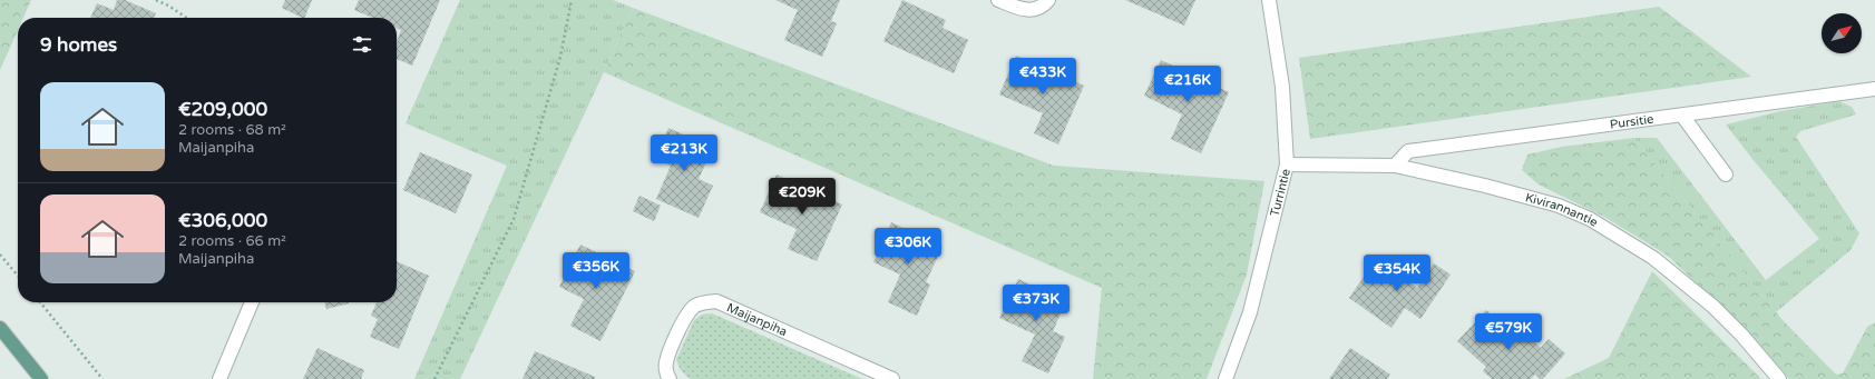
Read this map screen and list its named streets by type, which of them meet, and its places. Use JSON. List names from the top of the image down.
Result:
{
  "streets": {
    "street": [
      "Pursitie",
      "Turrintie",
      "Kivirannantie",
      "Maijanpiha"
    ]
  },
  "crossings": [
    ["Pursitie", "Kivirannantie"],
    ["Turrintie", "Kivirannantie"]
  ],
  "north": "top right",
  "page": {
    "heading": "9 homes",
    "price": [
      "€433K",
      "€216K",
      "€213K",
      "€209K",
      "€306K",
      "€356K",
      "€354K",
      "€373K",
      "€579K"
    ],
    "list": [
      {
        "name": "€209,000",
        "note": "2 rooms · 68 m² · Maijanpiha"
      },
      {
        "name": "€306,000",
        "note": "2 rooms · 66 m² · Maijanpiha"
      }
    ]
  }
}
